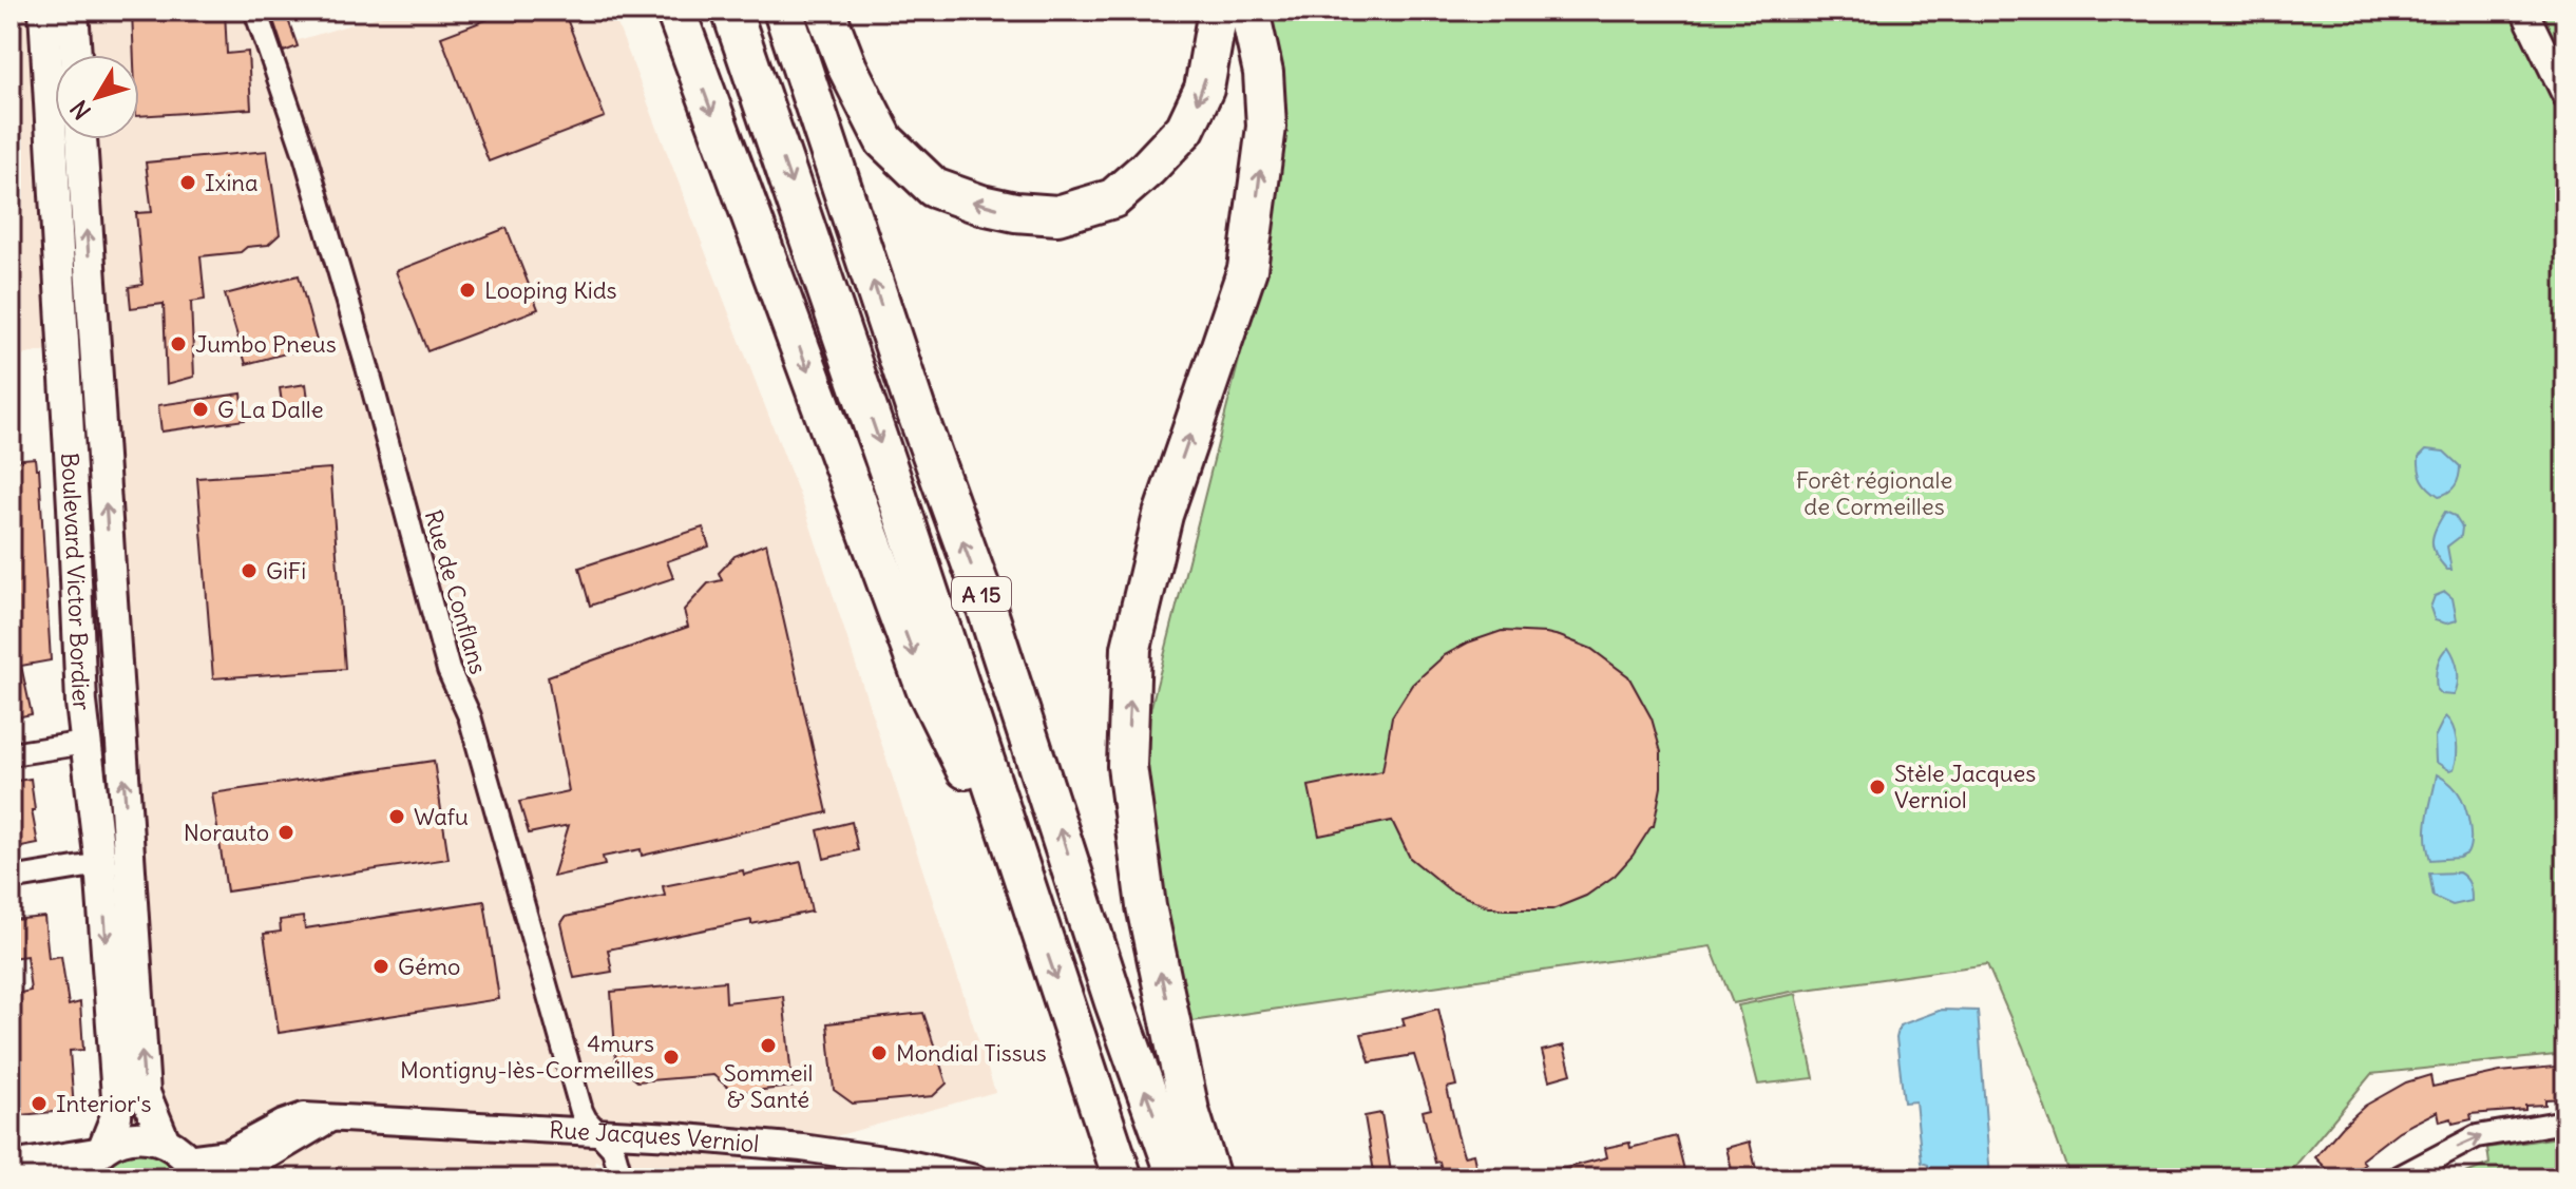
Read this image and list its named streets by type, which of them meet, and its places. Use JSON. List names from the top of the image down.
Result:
{
  "streets": {
    "highway": ["A 15"],
    "main road": ["Boulevard Victor Bordier"],
    "street": ["Rue de Conflans", "Rue Jacques Verniol"]
  },
  "crossings": [
    ["Boulevard Victor Bordier", "Rue Jacques Verniol"],
    ["Rue de Conflans", "Rue Jacques Verniol"]
  ],
  "parks": ["Forêt régionale de Cormeilles"],
  "places": [
    "Ixina",
    "Looping Kids",
    "Jumbo Pneus",
    "G La Dalle",
    "GiFi",
    "Stèle Jacques Verniol",
    "Wafu",
    "Norauto",
    "Gémo",
    "Sommeil & Santé",
    "Mondial Tissus",
    "4murs Montigny-lès-Cormeilles",
    "Interior's"
  ],
  "north": "bottom left"
}
